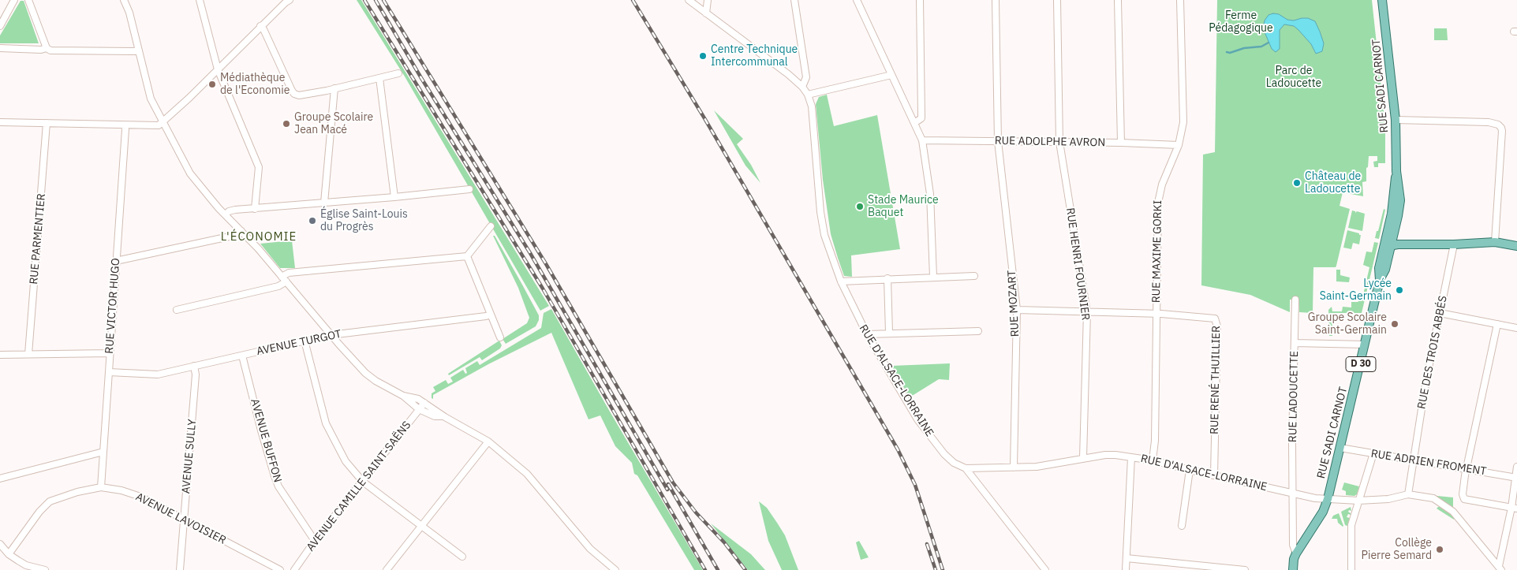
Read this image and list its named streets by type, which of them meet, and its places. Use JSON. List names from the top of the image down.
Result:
{
  "streets": {
    "main road": ["RUE SADI CARNOT", "D 30"],
    "street": [
      "RUE ADOLPHE AVRON",
      "RUE PARMENTIER",
      "RUE MAXIME GORKI",
      "RUE HENRI FOURNIER",
      "RUE MOZART",
      "RUE VICTOR HUGO",
      "AVENUE TURGOT",
      "RUE DES TROIS ABBÉS",
      "RUE RENÉ THUILLIER",
      "RUE D'ALSACE-LORRAINE",
      "RUE LADOUCETTE",
      "AVENUE BUFFON",
      "AVENUE SULLY",
      "RUE ADRIEN FROMENT",
      "AVENUE CAMILLE SAINT-SAËNS",
      "AVENUE LAVOISIER"
    ]
  },
  "crossings": [
    ["RUE SADI CARNOT", "D 30"],
    ["RUE SADI CARNOT", "RUE D'ALSACE-LORRAINE"],
    ["RUE SADI CARNOT", "RUE ADRIEN FROMENT"],
    ["RUE ADOLPHE AVRON", "RUE MAXIME GORKI"],
    ["RUE ADOLPHE AVRON", "RUE HENRI FOURNIER"],
    ["RUE ADOLPHE AVRON", "RUE MOZART"],
    ["RUE MAXIME GORKI", "RUE RENÉ THUILLIER"],
    ["RUE MAXIME GORKI", "RUE D'ALSACE-LORRAINE"],
    ["RUE HENRI FOURNIER", "RUE RENÉ THUILLIER"],
    ["RUE HENRI FOURNIER", "RUE D'ALSACE-LORRAINE"],
    ["RUE MOZART", "RUE RENÉ THUILLIER"],
    ["RUE MOZART", "RUE D'ALSACE-LORRAINE"],
    ["RUE VICTOR HUGO", "AVENUE TURGOT"],
    ["RUE VICTOR HUGO", "AVENUE LAVOISIER"],
    ["AVENUE TURGOT", "AVENUE BUFFON"],
    ["AVENUE TURGOT", "AVENUE SULLY"],
    ["RUE DES TROIS ABBÉS", "RUE D'ALSACE-LORRAINE"],
    ["RUE DES TROIS ABBÉS", "RUE ADRIEN FROMENT"],
    ["D 30", "RUE D'ALSACE-LORRAINE"],
    ["D 30", "RUE LADOUCETTE"],
    ["RUE RENÉ THUILLIER", "RUE D'ALSACE-LORRAINE"],
    ["RUE D'ALSACE-LORRAINE", "RUE LADOUCETTE"],
    ["AVENUE BUFFON", "AVENUE CAMILLE SAINT-SAËNS"],
    ["AVENUE SULLY", "AVENUE LAVOISIER"]
  ],
  "districts": ["L'ÉCONOMIE"],
  "parks": ["Ferme Pédagogique", "Parc de Ladoucette"],
  "places": [
    "Centre Technique Intercommunal",
    "Médiathèque de l'Economie",
    "Groupe Scolaire Jean Macé",
    "Château de Ladoucette",
    "Stade Maurice Baquet",
    "Église Saint-Louis du Progrès",
    "Lycée Saint-Germain",
    "Groupe Scolaire Saint-Germain",
    "Collège Pierre Semard"
  ]
}
